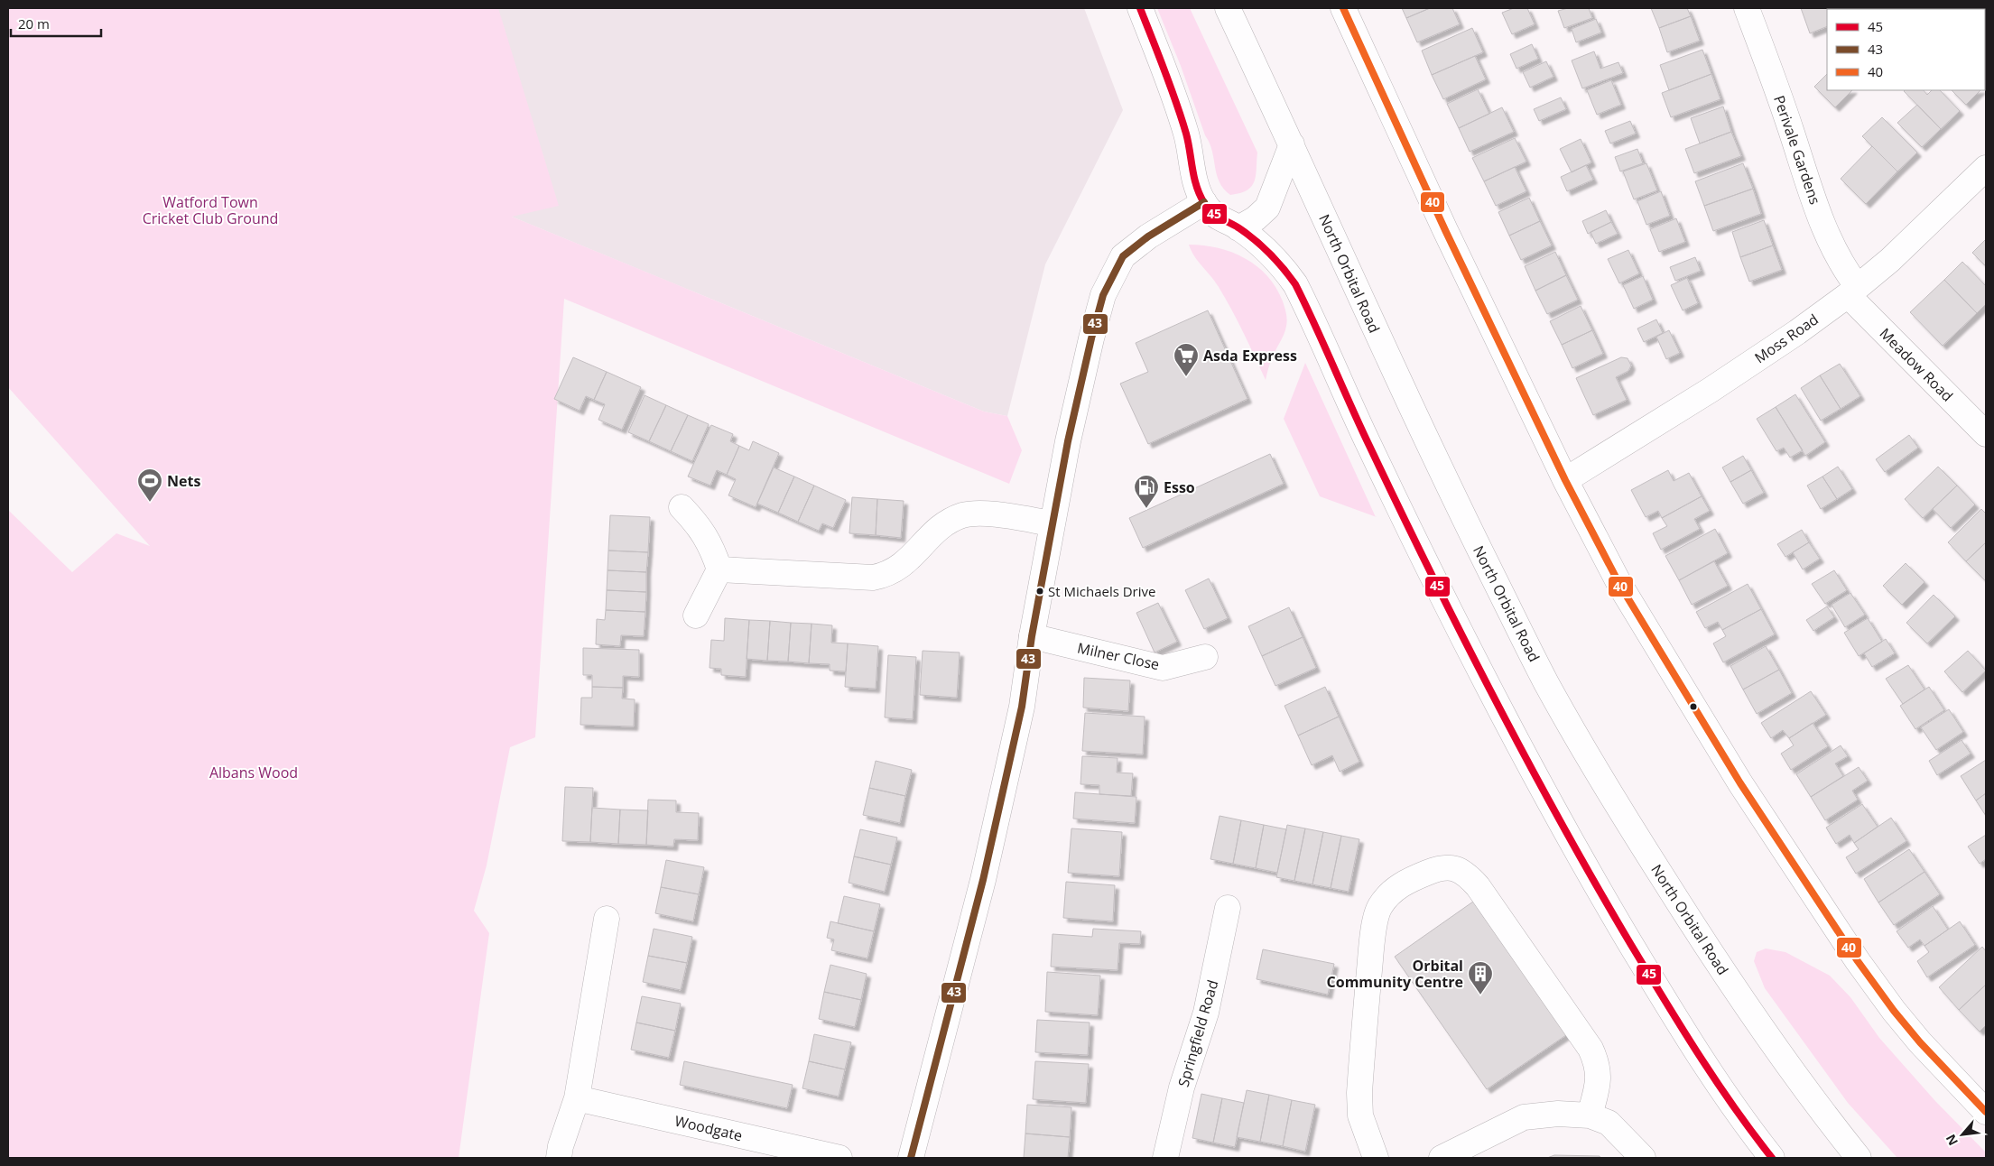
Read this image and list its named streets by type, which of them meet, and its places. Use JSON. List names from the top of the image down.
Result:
{
  "streets": {
    "main road": [
      "Perivale Gardens",
      "North Orbital Road",
      "Moss Road",
      "Meadow Road",
      "Milner Close",
      "Springfield Road",
      "Woodgate"
    ]
  },
  "crossings": [
    ["Perivale Gardens", "Moss Road"],
    ["Perivale Gardens", "Meadow Road"],
    ["Moss Road", "Meadow Road"]
  ],
  "parks": ["Watford Town Cricket Club Ground", "Albans Wood"],
  "places": {
    "supermarket": ["Asda Express"],
    "sports": ["Nets"],
    "fuel station": ["Esso"],
    "other": ["St Michaels Drive"],
    "building": ["Orbital Community Centre"]
  },
  "lines": ["transit line 45", "transit line 40", "transit line 43"],
  "legend": ["45", "43", "40"],
  "scale_bar": "20 m",
  "north": "bottom left"
}
